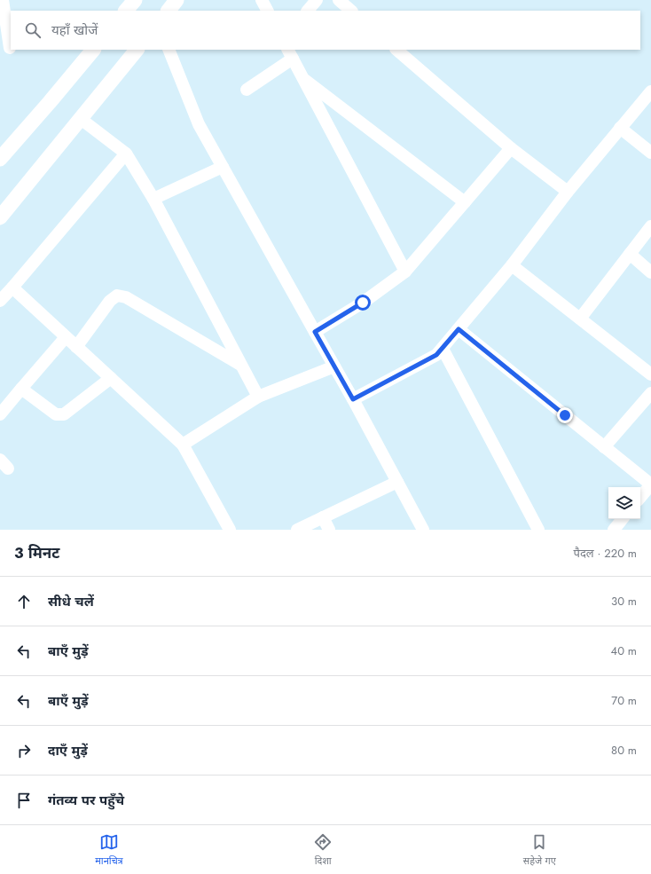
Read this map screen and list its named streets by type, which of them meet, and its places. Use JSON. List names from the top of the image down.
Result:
{
  "page": {
    "search": "यहाँ खोजें",
    "heading": ["3 मिनट", "पैदल · 220 m"],
    "list": [
      ["सीधे चलें", "30 m"],
      ["बाएँ मुड़ें", "40 m"],
      ["बाएँ मुड़ें", "70 m"],
      ["दाएँ मुड़ें", "80 m"],
      "गंतव्य पर पहुँचे"
    ],
    "nav": ["मानचित्र", "दिशा", "सहेजे गए"]
  }
}
